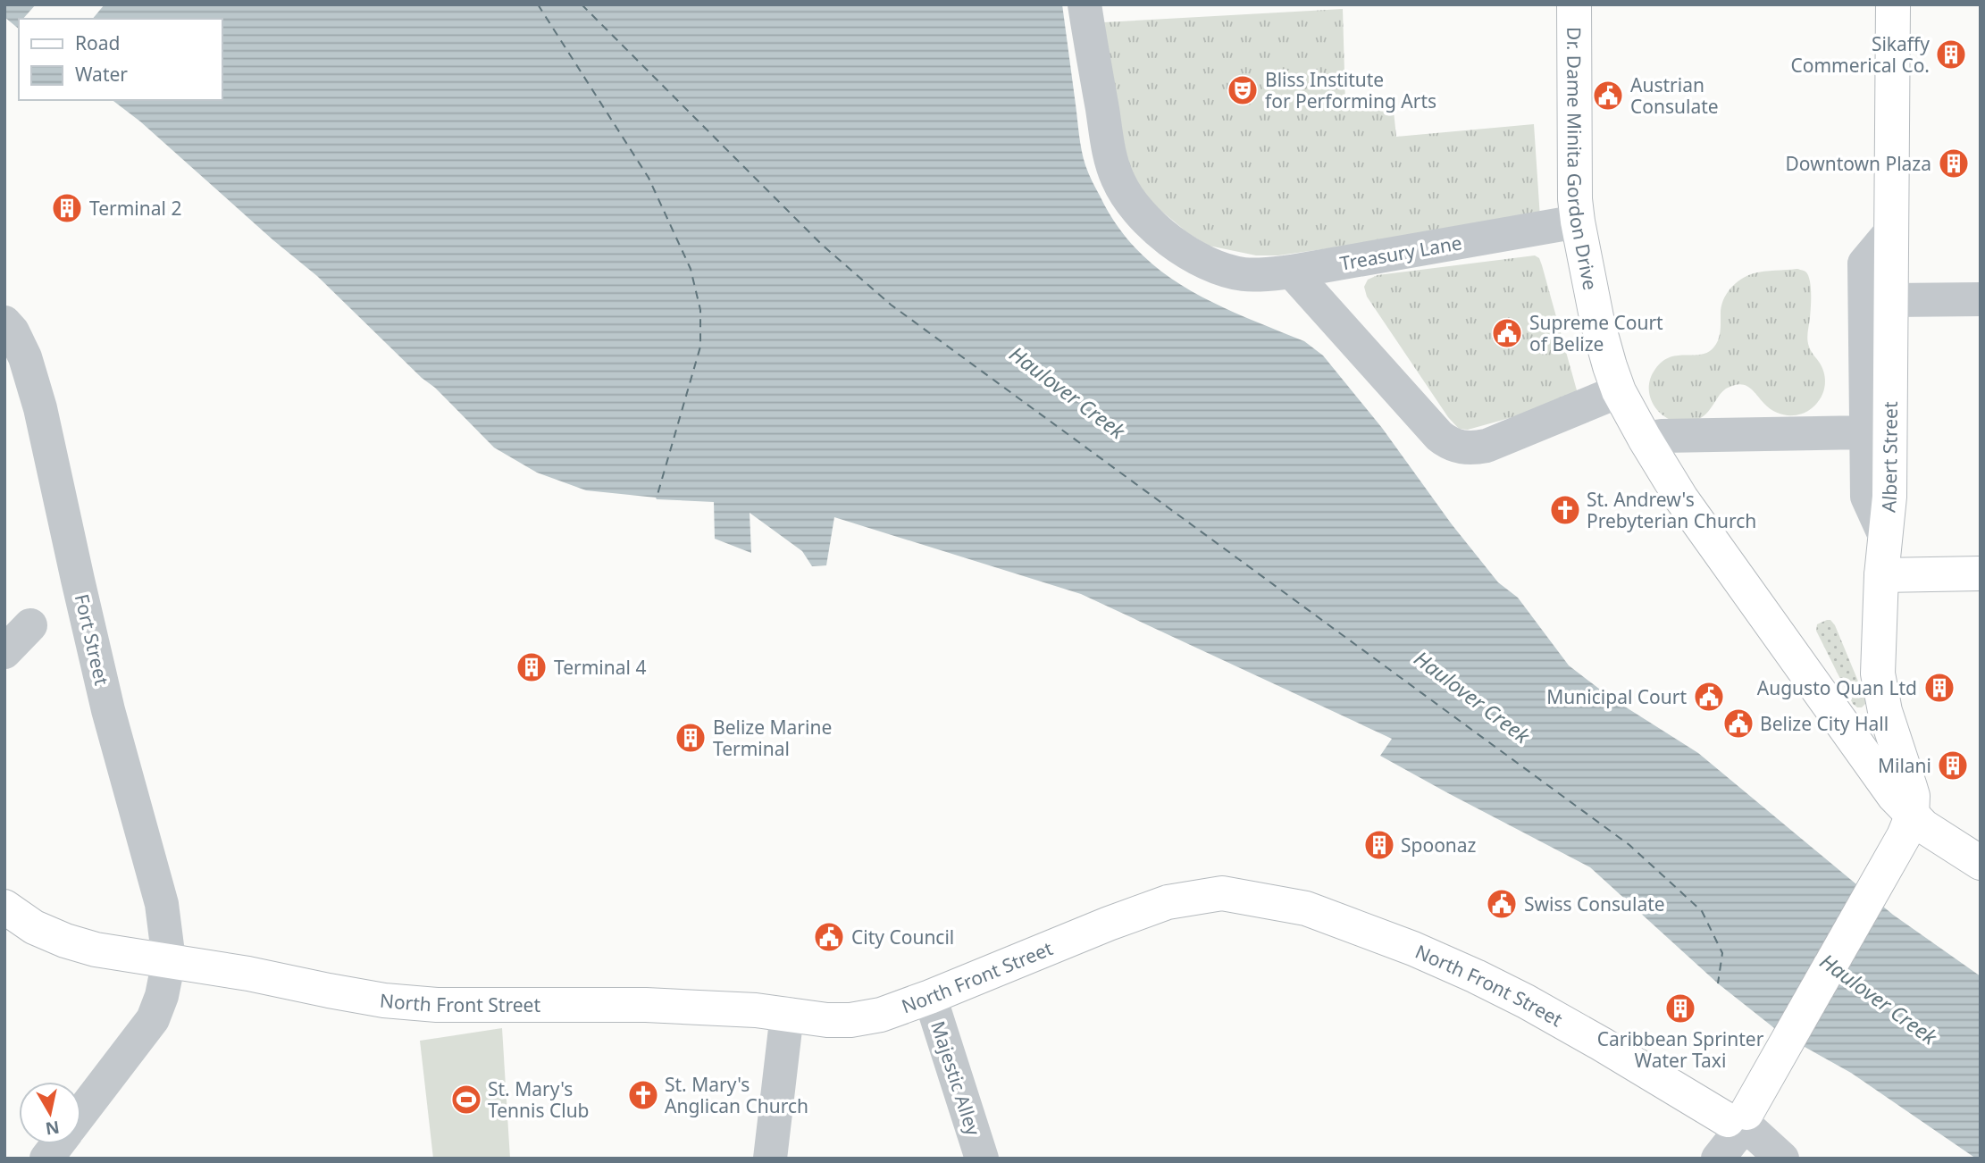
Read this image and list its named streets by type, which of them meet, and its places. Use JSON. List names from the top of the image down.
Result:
{
  "streets": {
    "main road": ["Dr. Dame Minita Gordon Drive", "Albert Street", "North Front Street"],
    "street": ["Treasury Lane", "Fort Street", "Majestic Alley"]
  },
  "crossings": [
    ["Dr. Dame Minita Gordon Drive", "Treasury Lane"],
    ["Dr. Dame Minita Gordon Drive", "Albert Street"],
    ["Albert Street", "North Front Street"],
    ["Fort Street", "North Front Street"],
    ["North Front Street", "Majestic Alley"]
  ],
  "water": ["Haulover Creek"],
  "places": {
    "building": [
      "Sikaffy Commerical Co.",
      "Downtown Plaza",
      "Terminal 2",
      "Terminal 4",
      "Augusto Quan Ltd",
      "Belize Marine Terminal",
      "Milani",
      "Spoonaz",
      "Caribbean Sprinter Water Taxi"
    ],
    "theatre": ["Bliss Institute for Performing Arts"],
    "public building": [
      "Austrian Consulate",
      "Supreme Court of Belize",
      "Municipal Court",
      "Belize City Hall",
      "Swiss Consulate",
      "City Council"
    ],
    "church": ["St. Andrew's Prebyterian Church", "St. Mary's Anglican Church"],
    "sports": ["St. Mary's Tennis Club"]
  },
  "legend": ["Road", "Water"],
  "north": "bottom"
}
